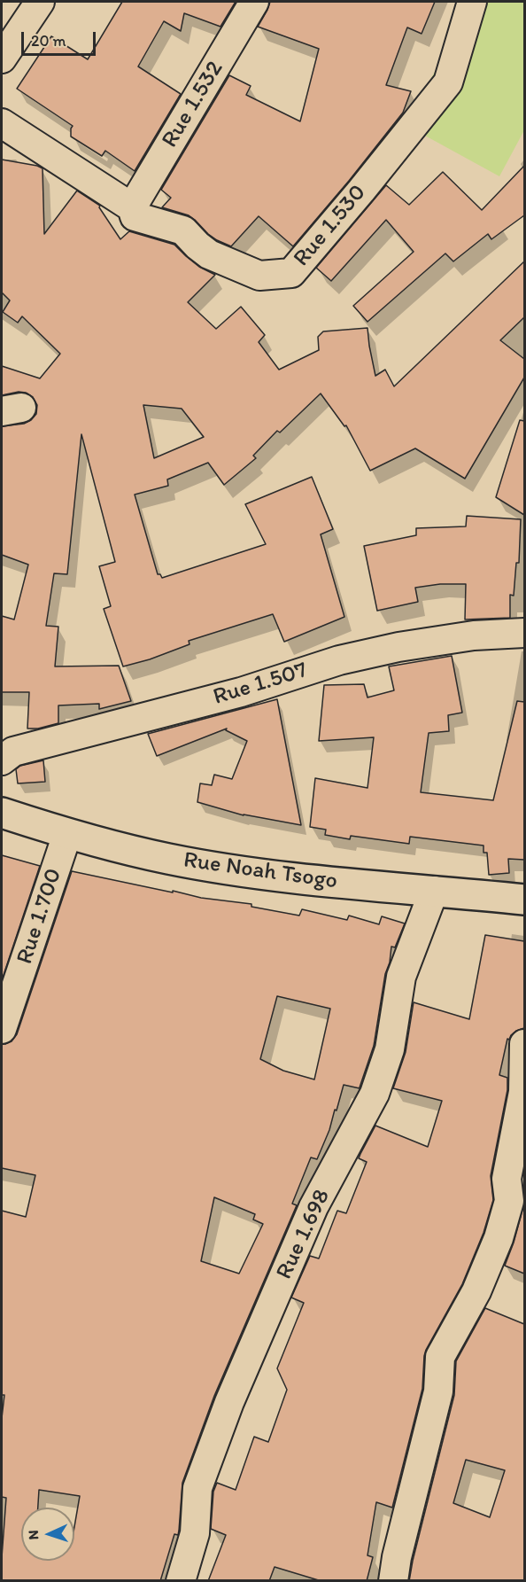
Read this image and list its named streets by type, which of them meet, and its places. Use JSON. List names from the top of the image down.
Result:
{
  "streets": {
    "main road": ["Rue Noah Tsogo"],
    "street": [
      "Rue 1.532",
      "Rue 1.530",
      "Rue 1.507",
      "Rue 1.700",
      "Rue 1.698"
    ]
  },
  "crossings": [
    ["Rue 1.532", "Rue 1.530"],
    ["Rue Noah Tsogo", "Rue 1.700"],
    ["Rue Noah Tsogo", "Rue 1.698"]
  ],
  "scale_bar": "20 m",
  "north": "left"
}
